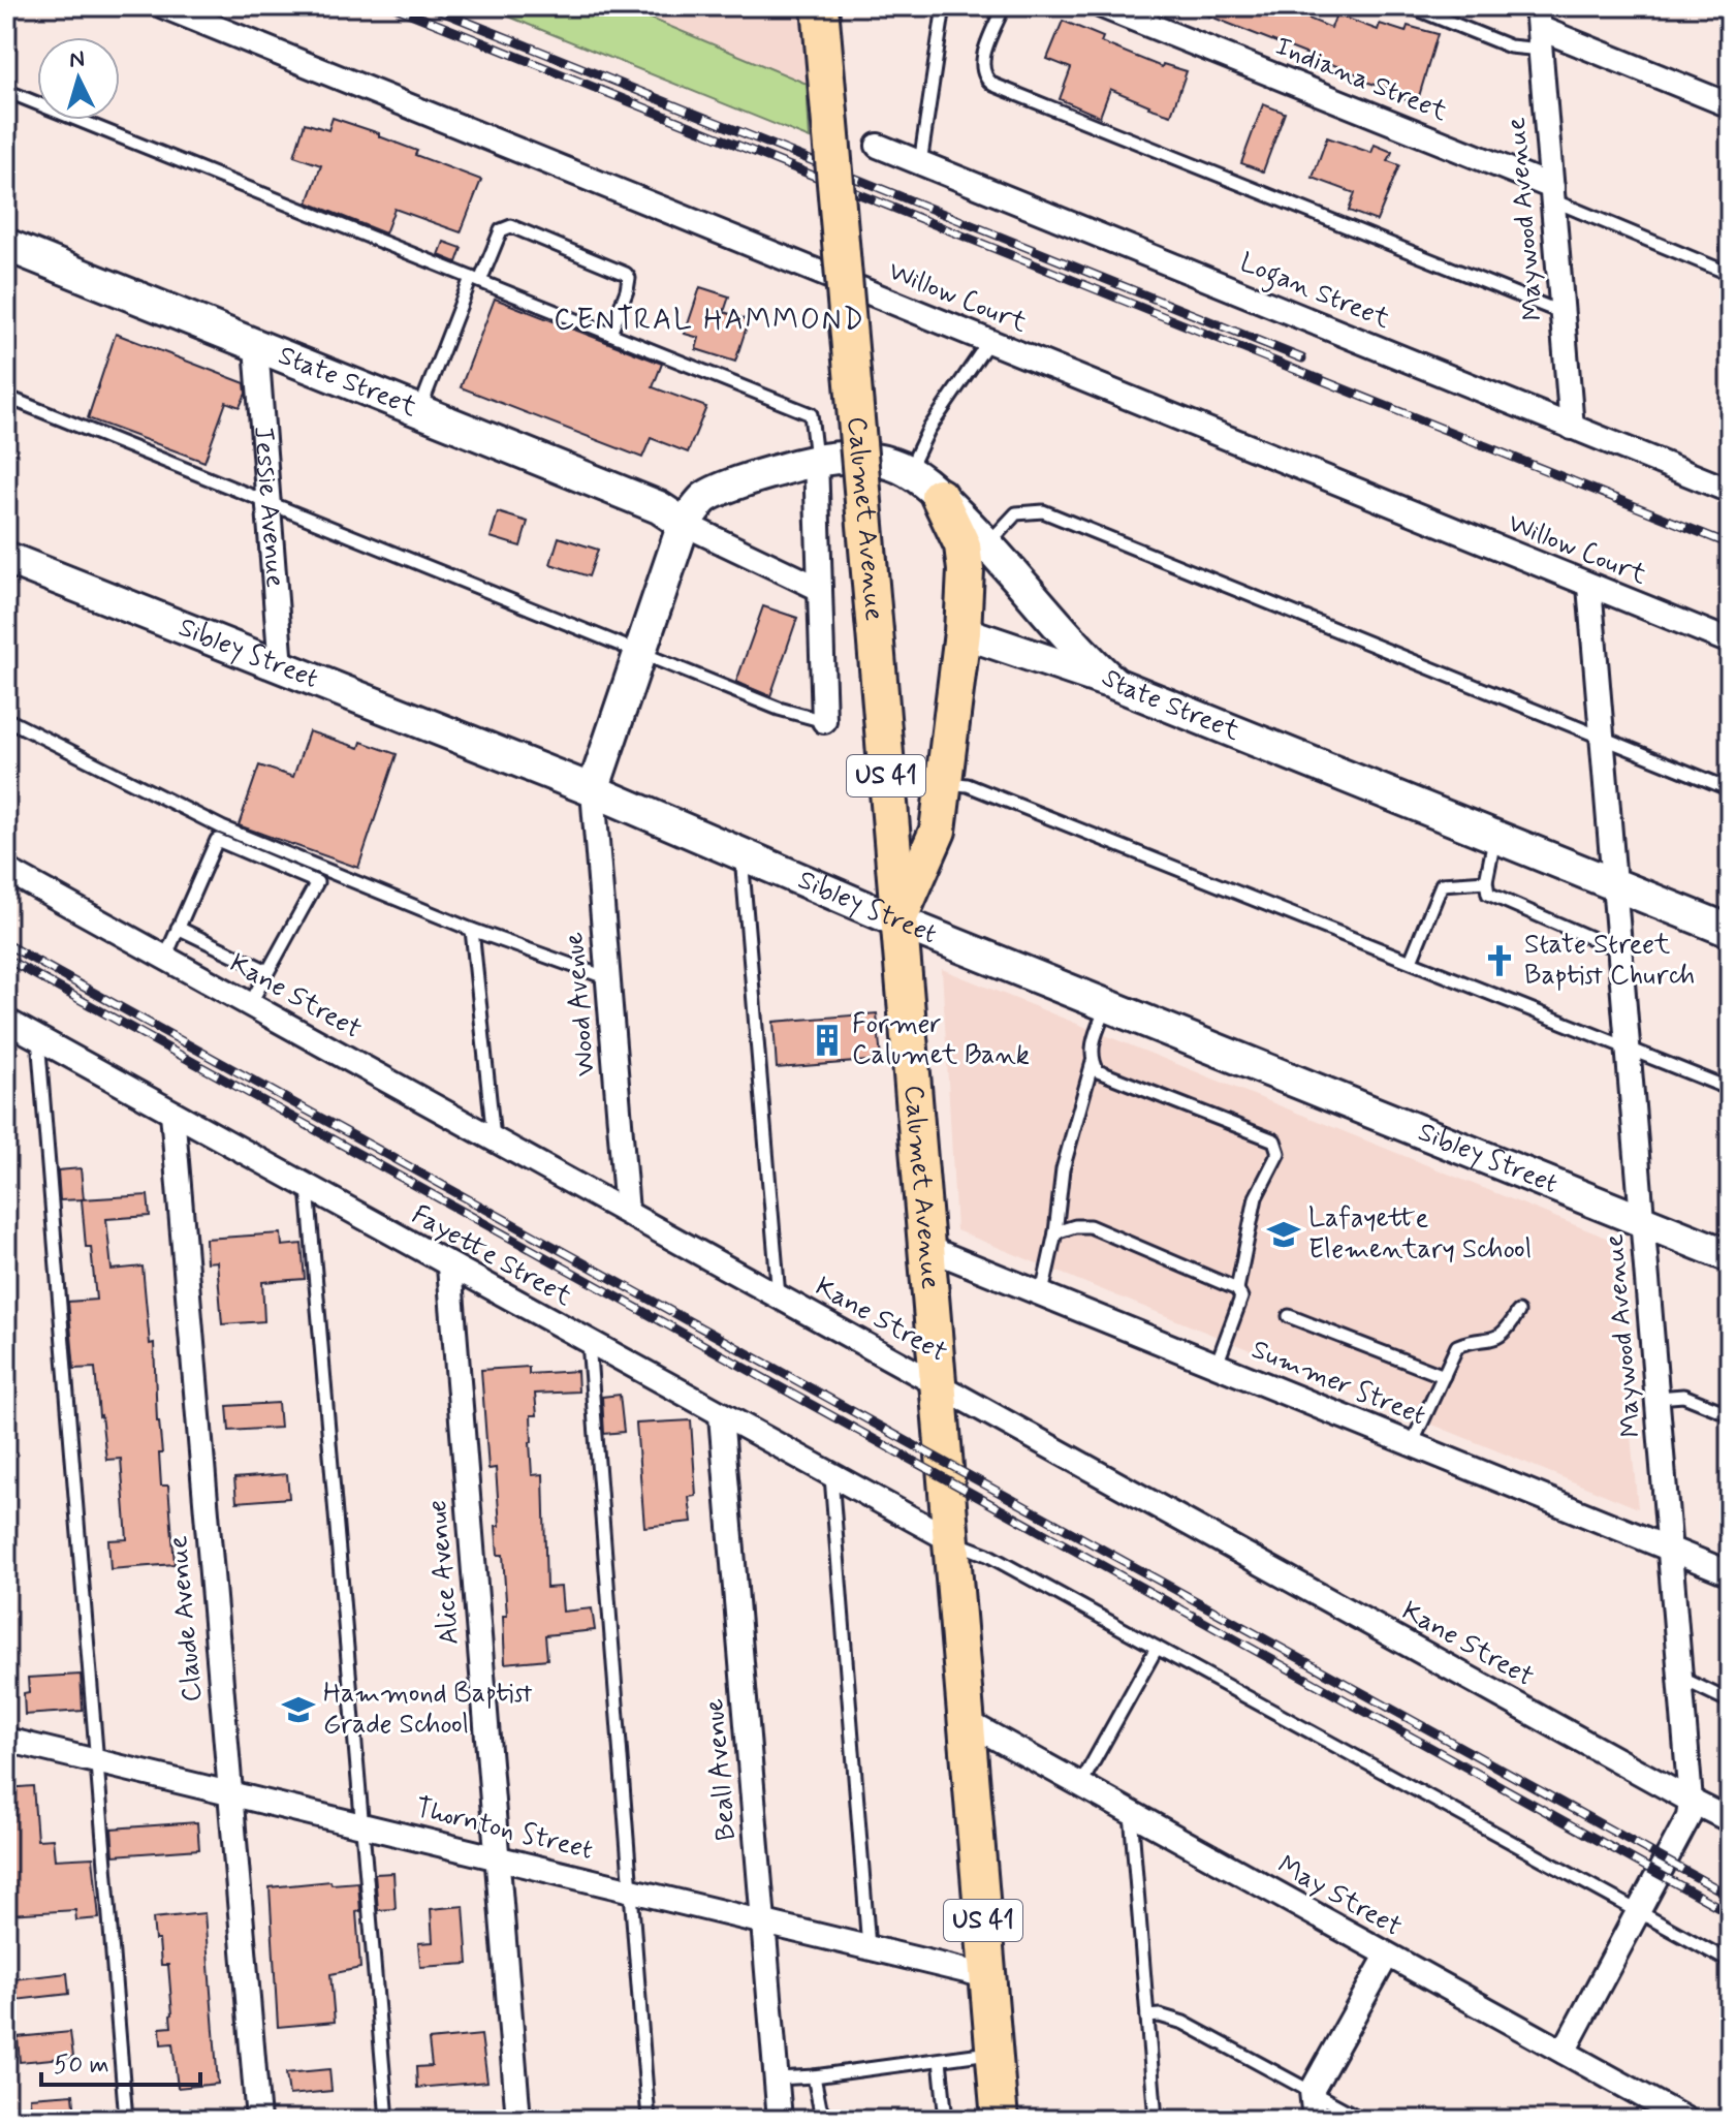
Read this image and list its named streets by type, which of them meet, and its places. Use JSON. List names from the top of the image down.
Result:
{
  "streets": {
    "main road": ["Calumet Avenue", "US 41"],
    "street": [
      "Indiana Street",
      "Maywood Avenue",
      "Logan Street",
      "Willow Court",
      "State Street",
      "Jessie Avenue",
      "Sibley Street",
      "Kane Street",
      "Wood Avenue",
      "Fayette Street",
      "Summer Street",
      "Alice Avenue",
      "Claude Avenue",
      "Beall Avenue",
      "Thornton Street",
      "May Street"
    ]
  },
  "crossings": [
    ["Indiana Street", "Maywood Avenue"],
    ["Maywood Avenue", "Logan Street"],
    ["Maywood Avenue", "Willow Court"],
    ["Maywood Avenue", "State Street"],
    ["Maywood Avenue", "Sibley Street"],
    ["Maywood Avenue", "Kane Street"],
    ["Maywood Avenue", "Summer Street"],
    ["Maywood Avenue", "May Street"],
    ["State Street", "Jessie Avenue"],
    ["State Street", "Calumet Avenue"],
    ["Jessie Avenue", "Sibley Street"],
    ["Calumet Avenue", "Sibley Street"],
    ["Calumet Avenue", "Kane Street"],
    ["Calumet Avenue", "Fayette Street"],
    ["Calumet Avenue", "Summer Street"],
    ["Calumet Avenue", "Thornton Street"],
    ["Calumet Avenue", "May Street"],
    ["Sibley Street", "Wood Avenue"],
    ["Kane Street", "Wood Avenue"],
    ["Fayette Street", "Alice Avenue"],
    ["Fayette Street", "Claude Avenue"],
    ["Fayette Street", "Beall Avenue"],
    ["Alice Avenue", "Thornton Street"],
    ["Claude Avenue", "Thornton Street"],
    ["Beall Avenue", "Thornton Street"]
  ],
  "districts": ["CENTRAL HAMMOND"],
  "places": {
    "church": ["State Street Baptist Church"],
    "building": ["Former Calumet Bank"],
    "school or university": ["Lafayette Elementary School", "Hammond Baptist Grade School"]
  },
  "scale_bar": "50 m",
  "north": "top"
}
